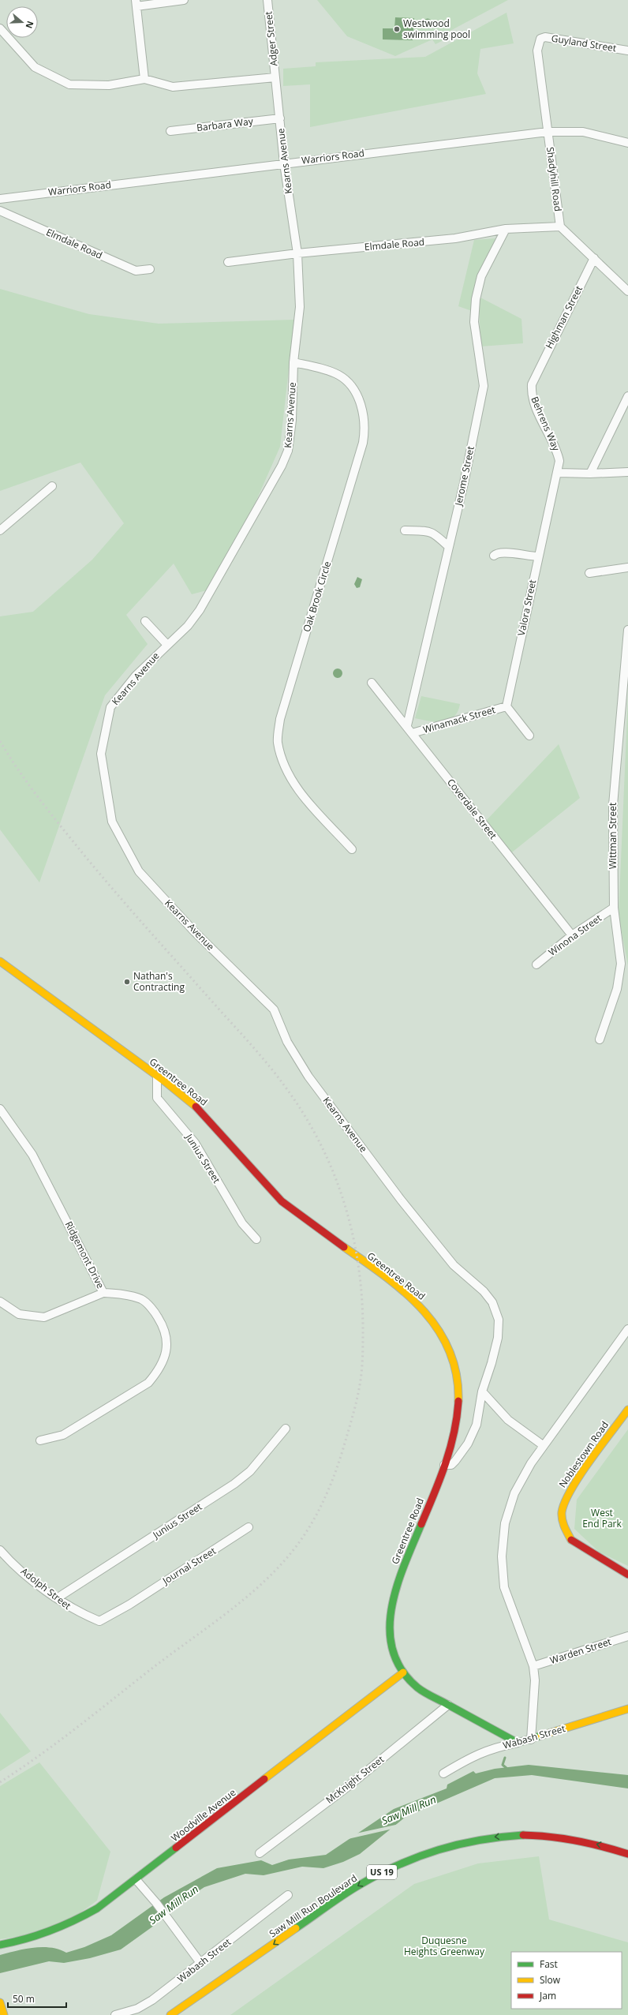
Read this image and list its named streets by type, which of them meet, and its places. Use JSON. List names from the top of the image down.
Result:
{
  "streets": {
    "main road": [
      "Greentree Road",
      "Noblestown Road",
      "Wabash Street",
      "Woodville Avenue",
      "US 19",
      "Saw Mill Run Boulevard"
    ],
    "street": [
      "Adger Street",
      "Guyland Street",
      "Barbara Way",
      "Warriors Road",
      "Kearns Avenue",
      "Shadyhill Road",
      "Elmdale Road",
      "Highman Street",
      "Behrens Way",
      "Jerome Street",
      "Oak Brook Circle",
      "Valora Street",
      "Winamack Street",
      "Coverdale Street",
      "Wittman Street",
      "Winona Street",
      "Junius Street",
      "Ridgemont Drive",
      "Journal Street",
      "Adolph Street",
      "Warden Street",
      "McKnight Street"
    ]
  },
  "crossings": [
    ["Adger Street", "Kearns Avenue"],
    ["Guyland Street", "Shadyhill Road"],
    ["Barbara Way", "Kearns Avenue"],
    ["Warriors Road", "Kearns Avenue"],
    ["Warriors Road", "Shadyhill Road"],
    ["Kearns Avenue", "Elmdale Road"],
    ["Kearns Avenue", "Oak Brook Circle"],
    ["Kearns Avenue", "Greentree Road"],
    ["Shadyhill Road", "Elmdale Road"],
    ["Elmdale Road", "Jerome Street"],
    ["Highman Street", "Behrens Way"],
    ["Behrens Way", "Valora Street"],
    ["Jerome Street", "Coverdale Street"],
    ["Valora Street", "Winamack Street"],
    ["Winamack Street", "Coverdale Street"],
    ["Coverdale Street", "Winona Street"],
    ["Wittman Street", "Winona Street"],
    ["Greentree Road", "Junius Street"],
    ["Greentree Road", "Wabash Street"],
    ["Greentree Road", "McKnight Street"],
    ["Greentree Road", "Woodville Avenue"],
    ["Junius Street", "Adolph Street"],
    ["Journal Street", "Adolph Street"]
  ],
  "one_way": ["Saw Mill Run Boulevard"],
  "water": ["Saw Mill Run"],
  "parks": ["West End Park", "Duquesne Heights Greenway"],
  "places": ["Westwood swimming pool", "Nathan's Contracting"],
  "legend": ["Fast", "Slow", "Jam"],
  "scale_bar": "50 m",
  "north": "right"
}
